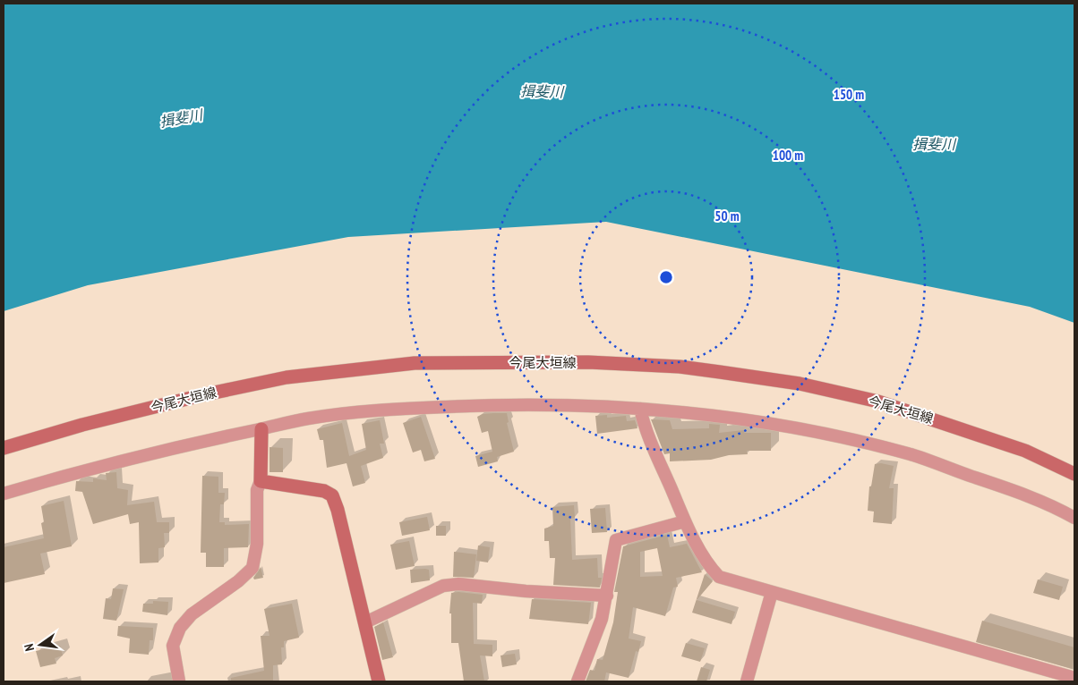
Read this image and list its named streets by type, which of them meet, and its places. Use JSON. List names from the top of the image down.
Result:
{
  "streets": {
    "main road": ["今尾大垣線"]
  },
  "water": ["揖斐川"],
  "north": "left",
  "rings": ["150 m", "100 m", "50 m"]
}
